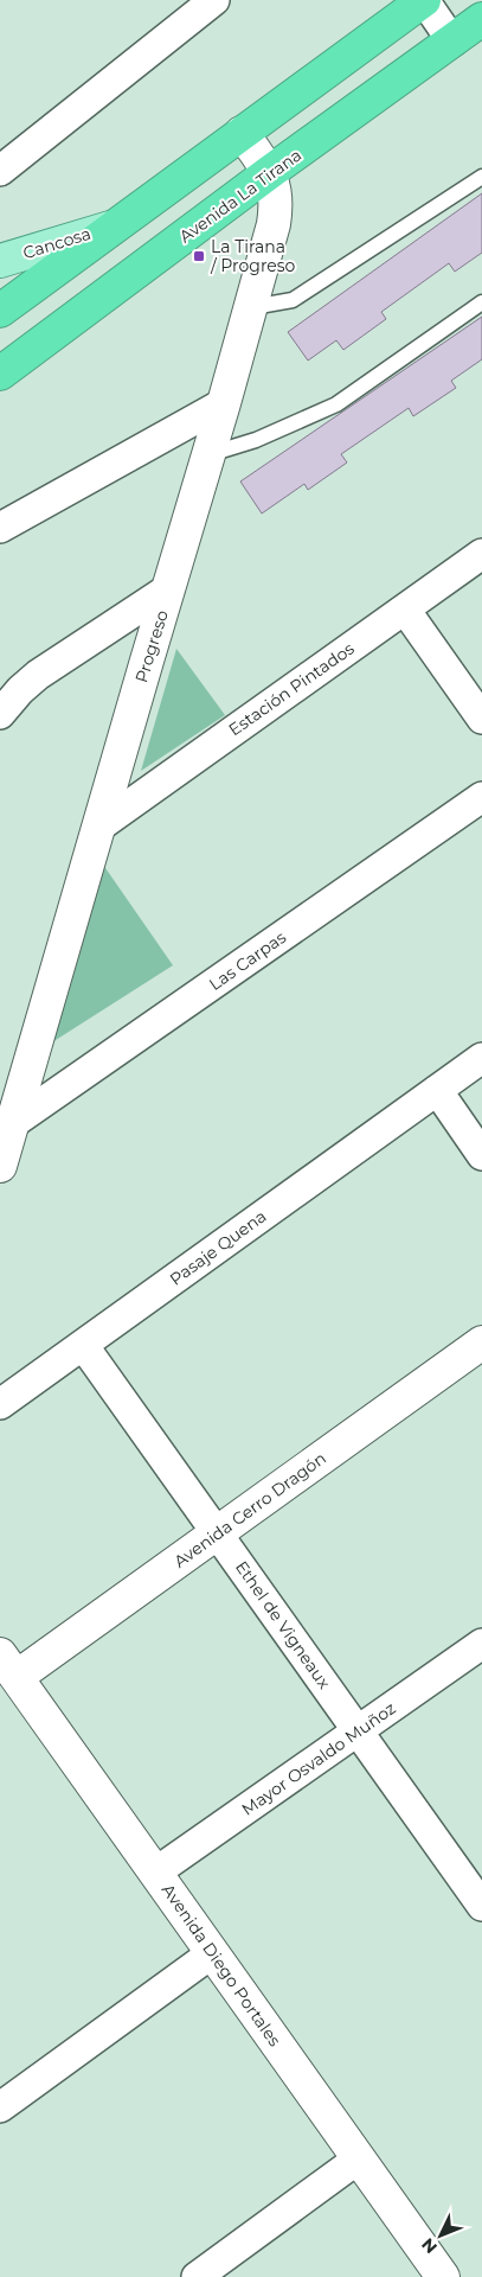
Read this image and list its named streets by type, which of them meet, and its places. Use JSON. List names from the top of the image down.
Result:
{
  "streets": {
    "highway": ["Avenida La Tirana"],
    "main road": ["Cancosa"],
    "street": [
      "Progreso",
      "Estación Pintados",
      "Las Carpas",
      "Pasaje Quena",
      "Avenida Cerro Dragón",
      "Ethel de Vigneaux",
      "Mayor Osvaldo Muñoz",
      "Avenida Diego Portales"
    ]
  },
  "crossings": [
    ["Avenida La Tirana", "Progreso"],
    ["Progreso", "Estación Pintados"],
    ["Progreso", "Las Carpas"],
    ["Pasaje Quena", "Ethel de Vigneaux"],
    ["Avenida Cerro Dragón", "Ethel de Vigneaux"],
    ["Avenida Cerro Dragón", "Avenida Diego Portales"],
    ["Ethel de Vigneaux", "Mayor Osvaldo Muñoz"],
    ["Mayor Osvaldo Muñoz", "Avenida Diego Portales"]
  ],
  "places": {
    "transit": ["La Tirana / Progreso"]
  },
  "north": "bottom left"
}
